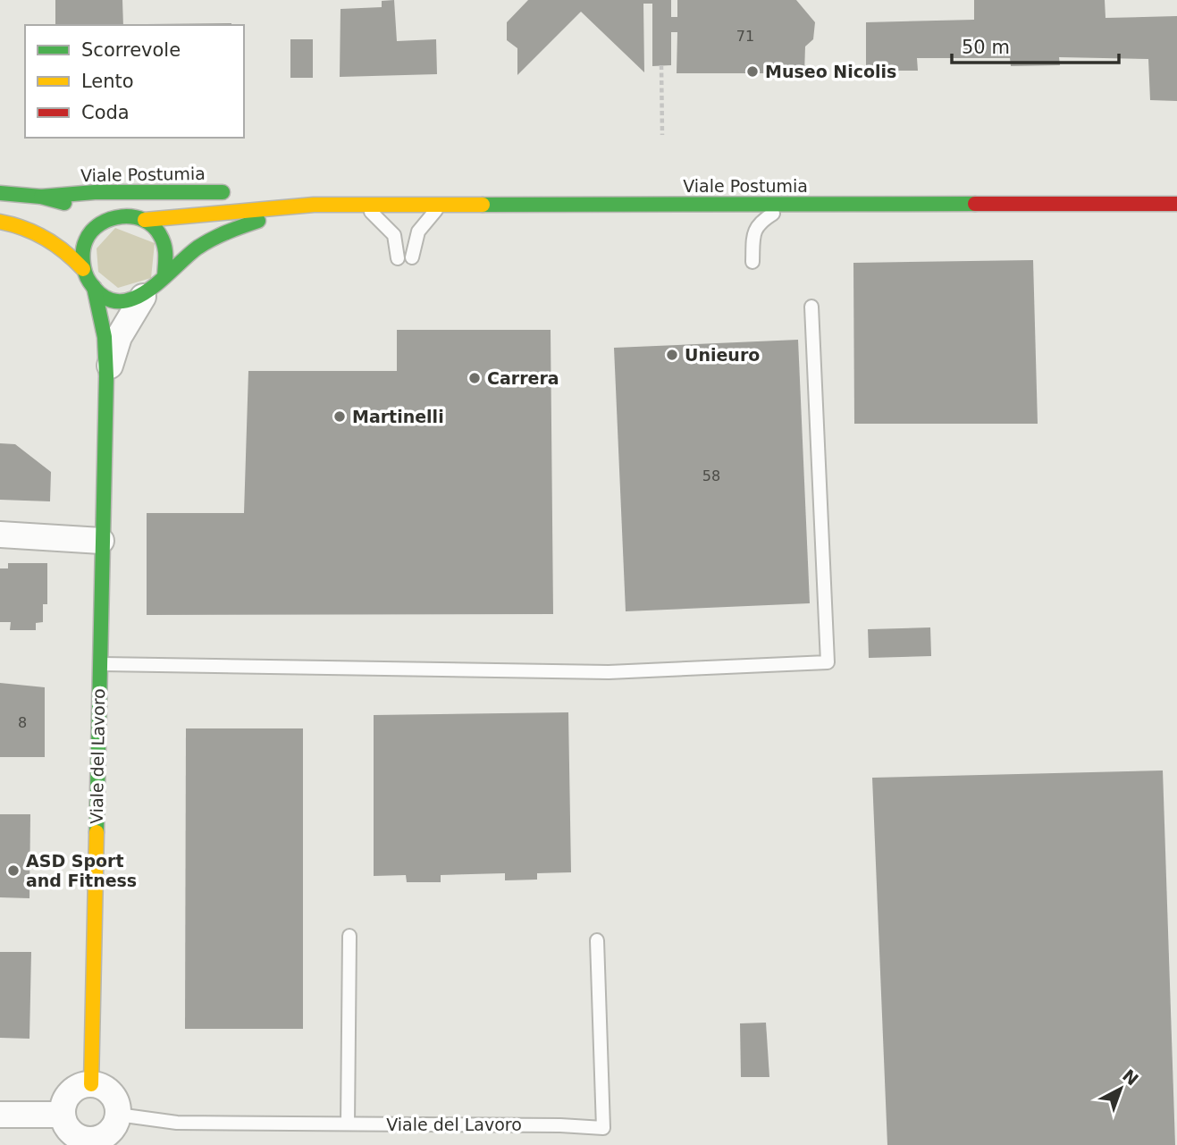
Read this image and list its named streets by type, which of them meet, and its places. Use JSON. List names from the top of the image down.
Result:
{
  "streets": {
    "main road": ["Viale Postumia", "Viale del Lavoro"]
  },
  "crossings": [
    ["Viale Postumia", "Viale del Lavoro"]
  ],
  "places": [
    "Museo Nicolis",
    "Unieuro",
    "Carrera",
    "Martinelli",
    "ASD Sport and Fitness"
  ],
  "house_numbers": ["71", "58", "8"],
  "legend": ["Scorrevole", "Lento", "Coda"],
  "scale_bar": "50 m",
  "north": "top right"
}
